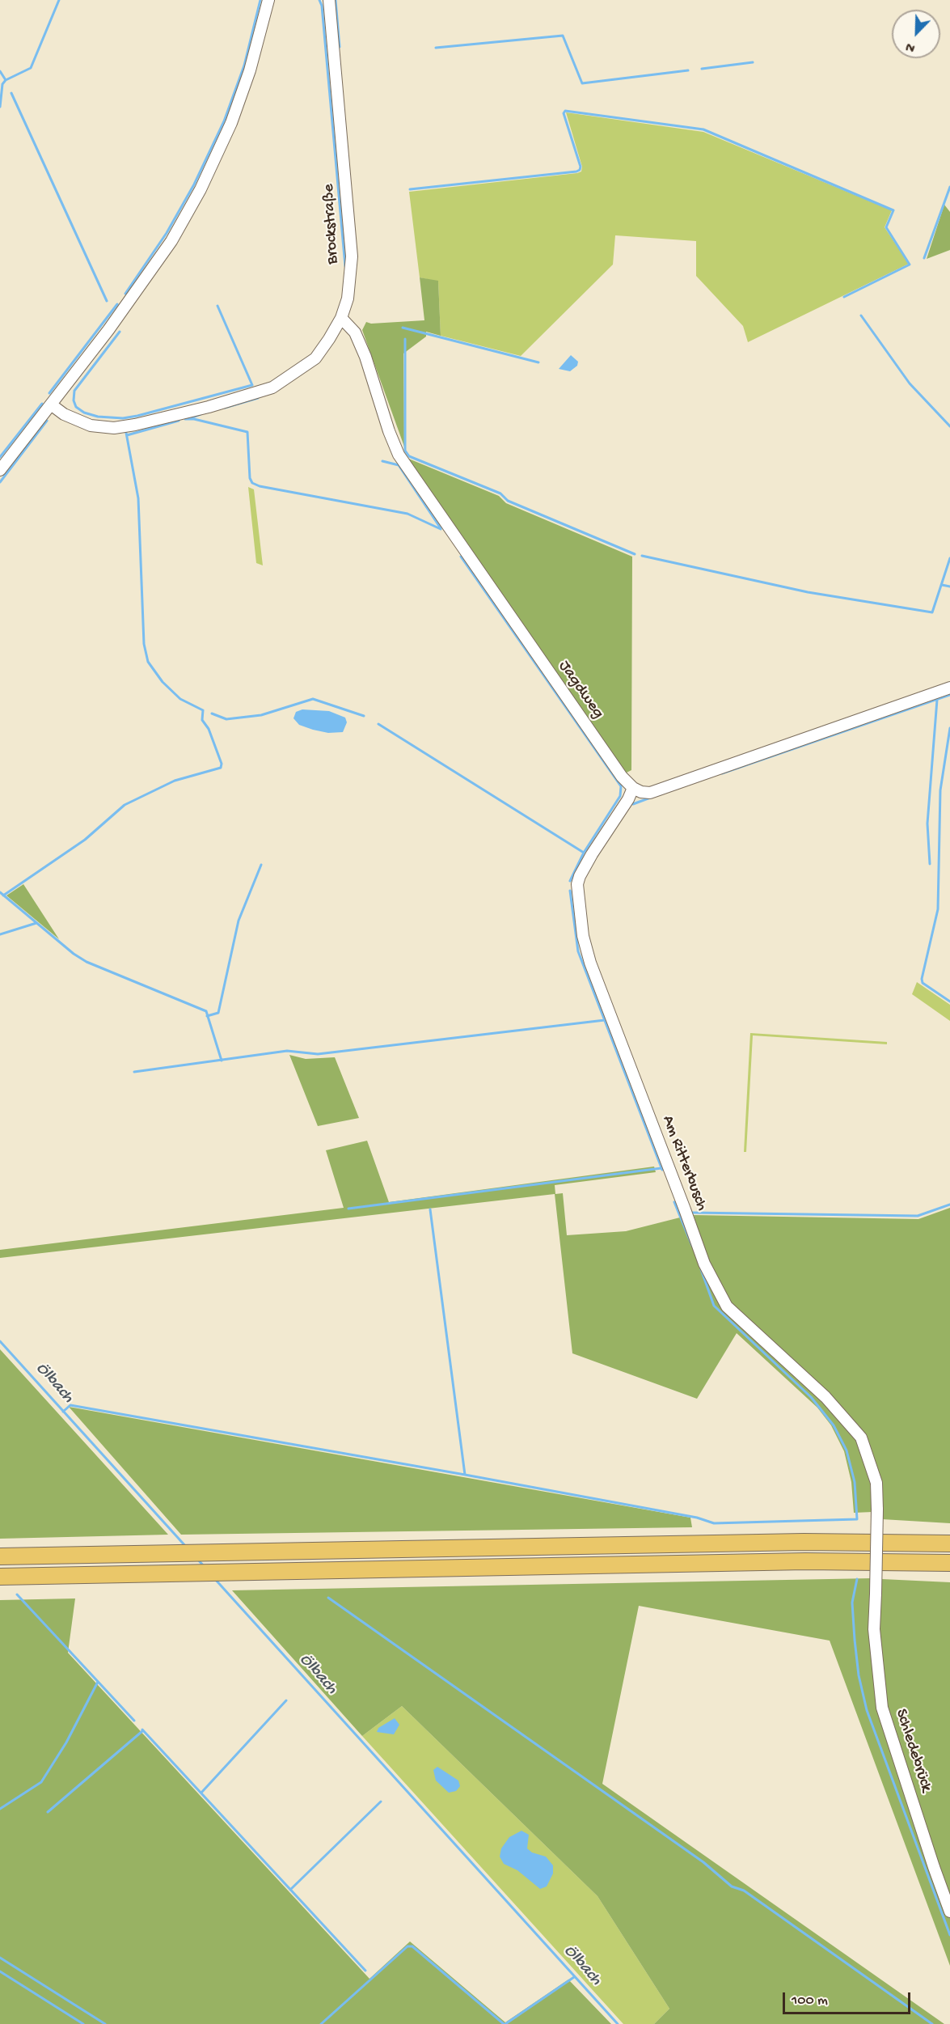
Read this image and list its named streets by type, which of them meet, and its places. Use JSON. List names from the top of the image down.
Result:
{
  "streets": {
    "street": [
      "Brockstraße",
      "Jagdweg",
      "Am Ritterbusch",
      "Schledebrück"
    ]
  },
  "crossings": [
    ["Brockstraße", "Jagdweg"],
    ["Jagdweg", "Am Ritterbusch"],
    ["Am Ritterbusch", "Schledebrück"]
  ],
  "water": ["Ölbach"],
  "scale_bar": "100 m",
  "north": "bottom left"
}
